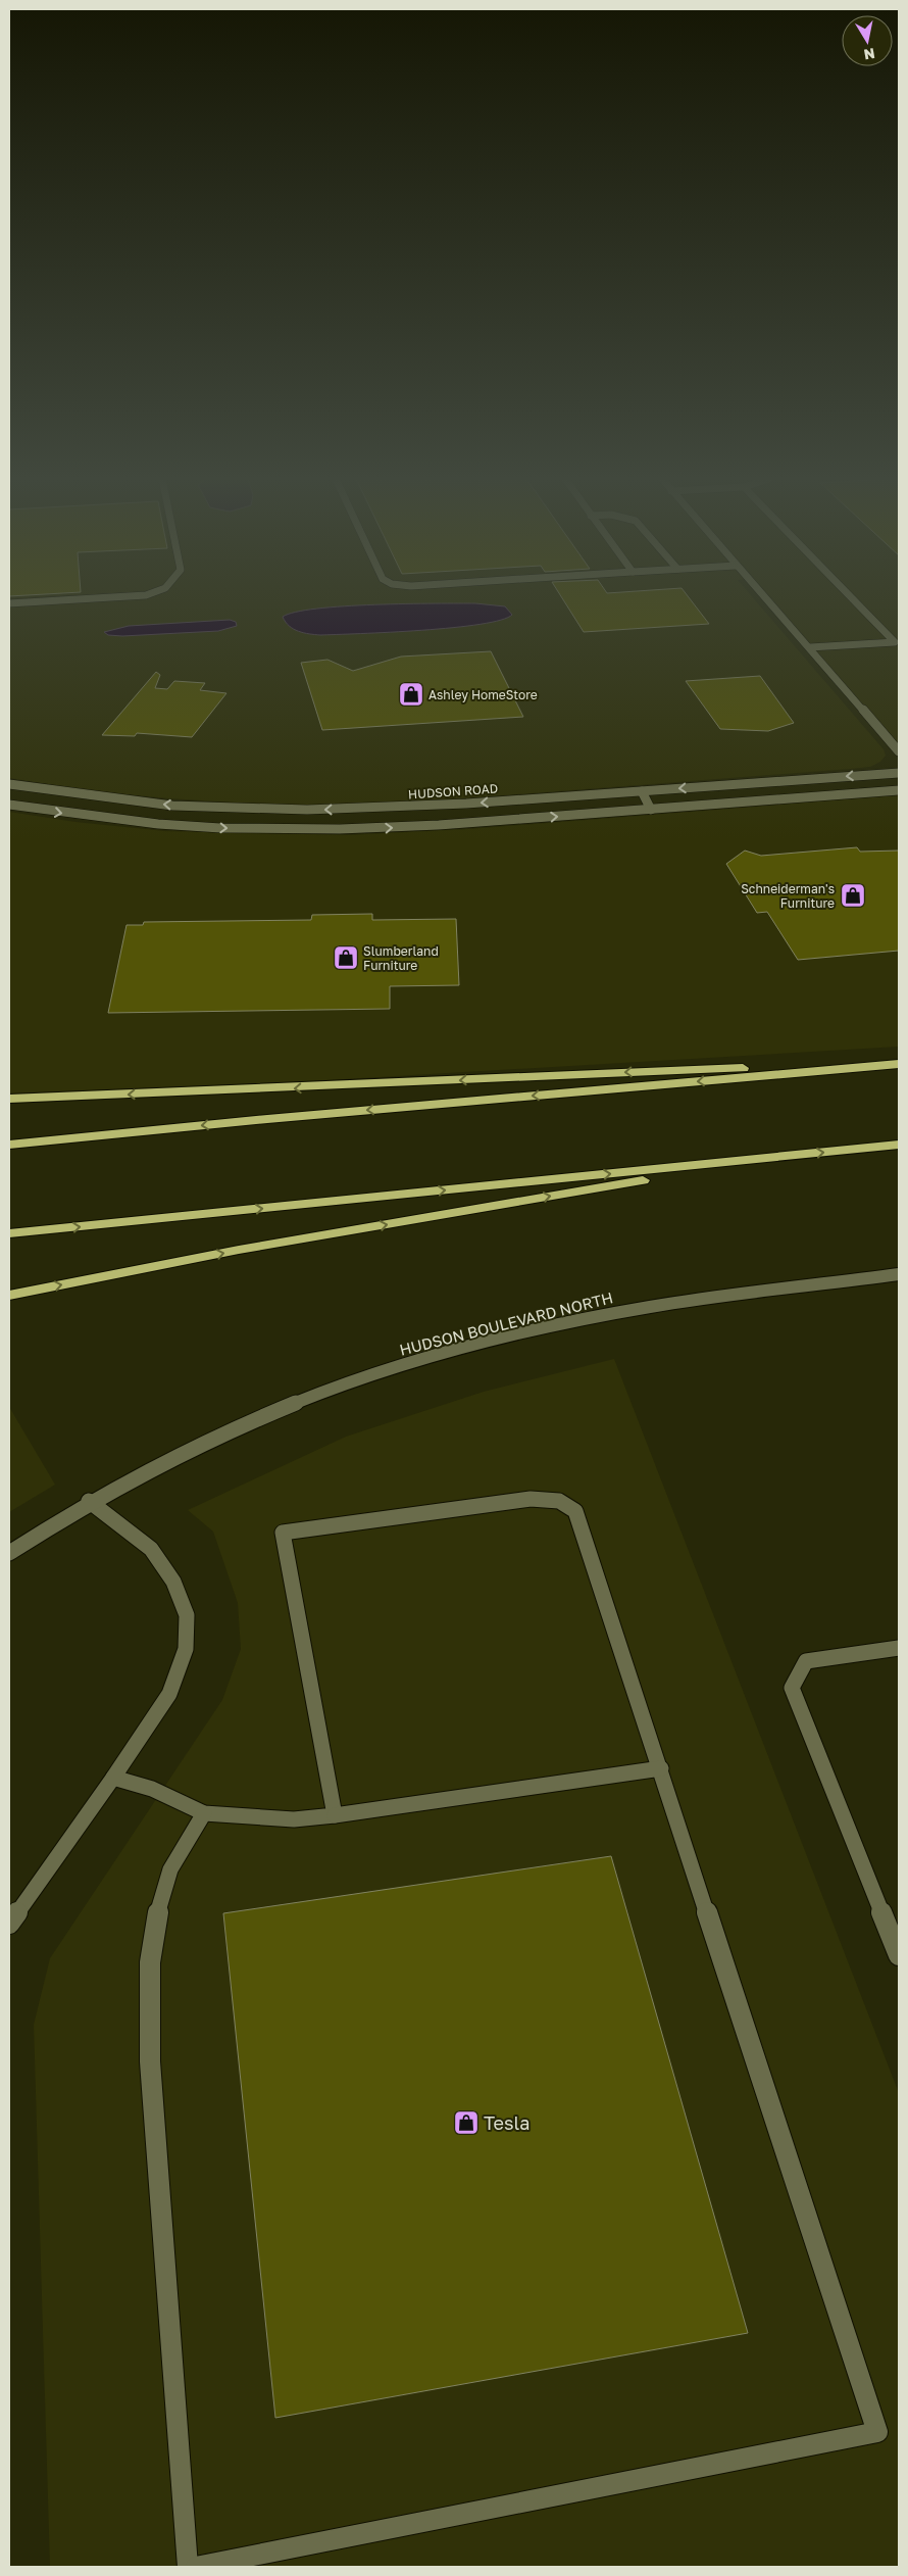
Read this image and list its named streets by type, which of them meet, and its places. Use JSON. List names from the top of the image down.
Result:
{
  "streets": {
    "street": ["HUDSON ROAD", "HUDSON BOULEVARD NORTH"]
  },
  "places": {
    "shop": [
      "Ashley HomeStore",
      "Schneiderman's Furniture",
      "Slumberland Furniture",
      "Tesla"
    ]
  },
  "north": "bottom"
}
